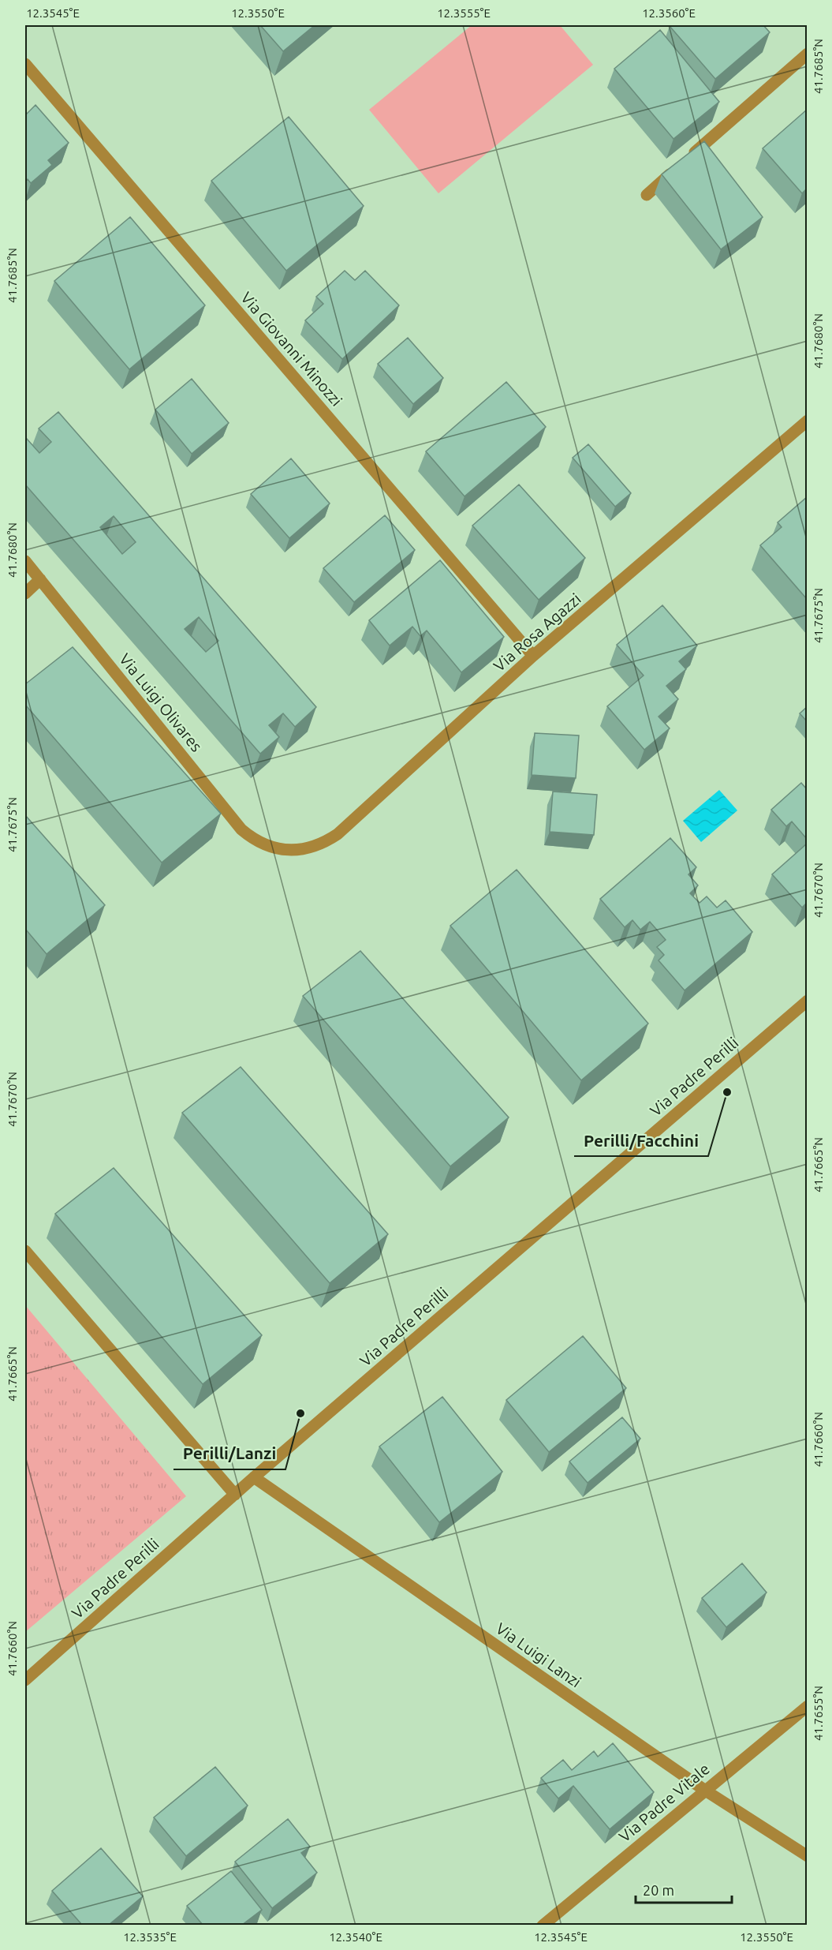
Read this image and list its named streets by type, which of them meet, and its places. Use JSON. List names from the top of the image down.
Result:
{
  "streets": {
    "street": [
      "Via Giovanni Minozzi",
      "Via Rosa Agazzi",
      "Via Luigi Olivares",
      "Via Padre Perilli",
      "Via Luigi Lanzi",
      "Via Padre Vitale"
    ]
  },
  "crossings": [
    ["Via Giovanni Minozzi", "Via Rosa Agazzi"],
    ["Via Rosa Agazzi", "Via Luigi Olivares"],
    ["Via Padre Perilli", "Via Luigi Lanzi"],
    ["Via Luigi Lanzi", "Via Padre Vitale"]
  ],
  "places": ["Perilli/Facchini", "Perilli/Lanzi"],
  "scale_bar": "20 m",
  "coordinates": [
    "12.3545°E",
    "12.3550°E",
    "12.3555°E",
    "12.3560°E",
    "41.7685°N",
    "41.7680°N",
    "41.7675°N",
    "41.7670°N",
    "41.7665°N",
    "41.7660°N",
    "41.7655°N",
    "12.3535°E",
    "12.3540°E"
  ]
}
